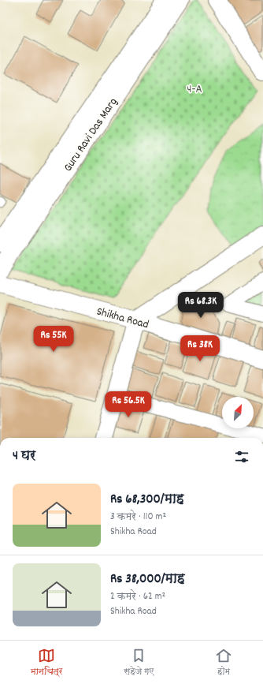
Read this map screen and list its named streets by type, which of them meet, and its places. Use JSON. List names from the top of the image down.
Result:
{
  "streets": {
    "street": ["Guru Ravi Das Marg", "Shikha Road"]
  },
  "parks": ["4-A"],
  "north": "top right",
  "page": {
    "price": [
      "Rs 68.3K",
      "Rs 55K",
      "Rs 38K",
      "Rs 56.5K"
    ],
    "heading": "4 घर",
    "list": [
      {
        "name": "Rs 68,300/माह",
        "note": "3 कमरे · 110 m² · Shikha Road"
      },
      {
        "name": "Rs 38,000/माह",
        "note": "2 कमरे · 62 m² · Shikha Road"
      }
    ],
    "tabs": ["मानचित्र", "सहेजे गए", "होम"]
  }
}
